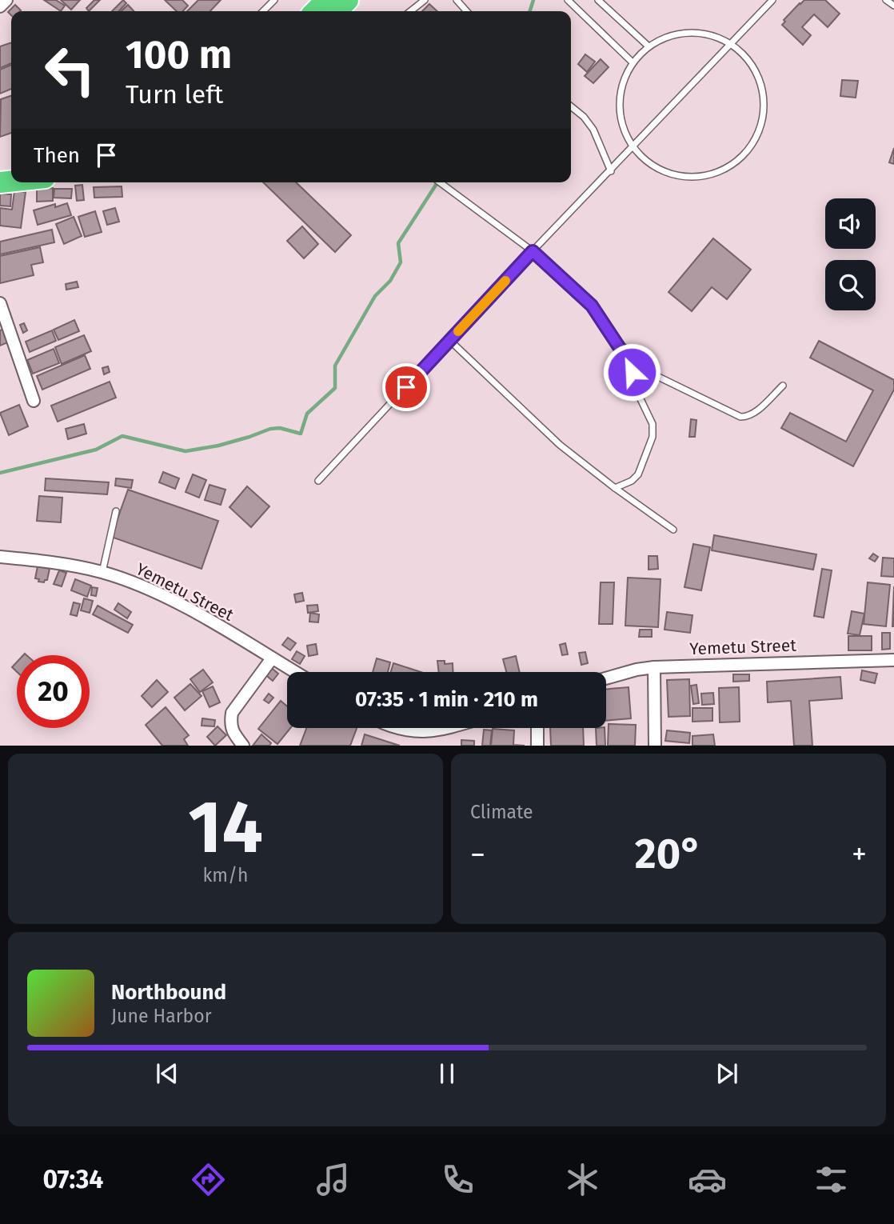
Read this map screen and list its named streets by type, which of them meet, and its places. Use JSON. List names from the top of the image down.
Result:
{
  "streets": {
    "street": ["Yemetu Street"]
  },
  "page": {
    "turn": ["100 m", "Turn left"],
    "then": "Then",
    "limit": "20",
    "trip": "07:35 · 1 min · 210 m",
    "tile": [
      ["14", "km/h"],
      "Climate"
    ],
    "heat": ["−", "20°", "+"],
    "song": ["Northbound", "June Harbor"],
    "tabs": "07:34"
  }
}
